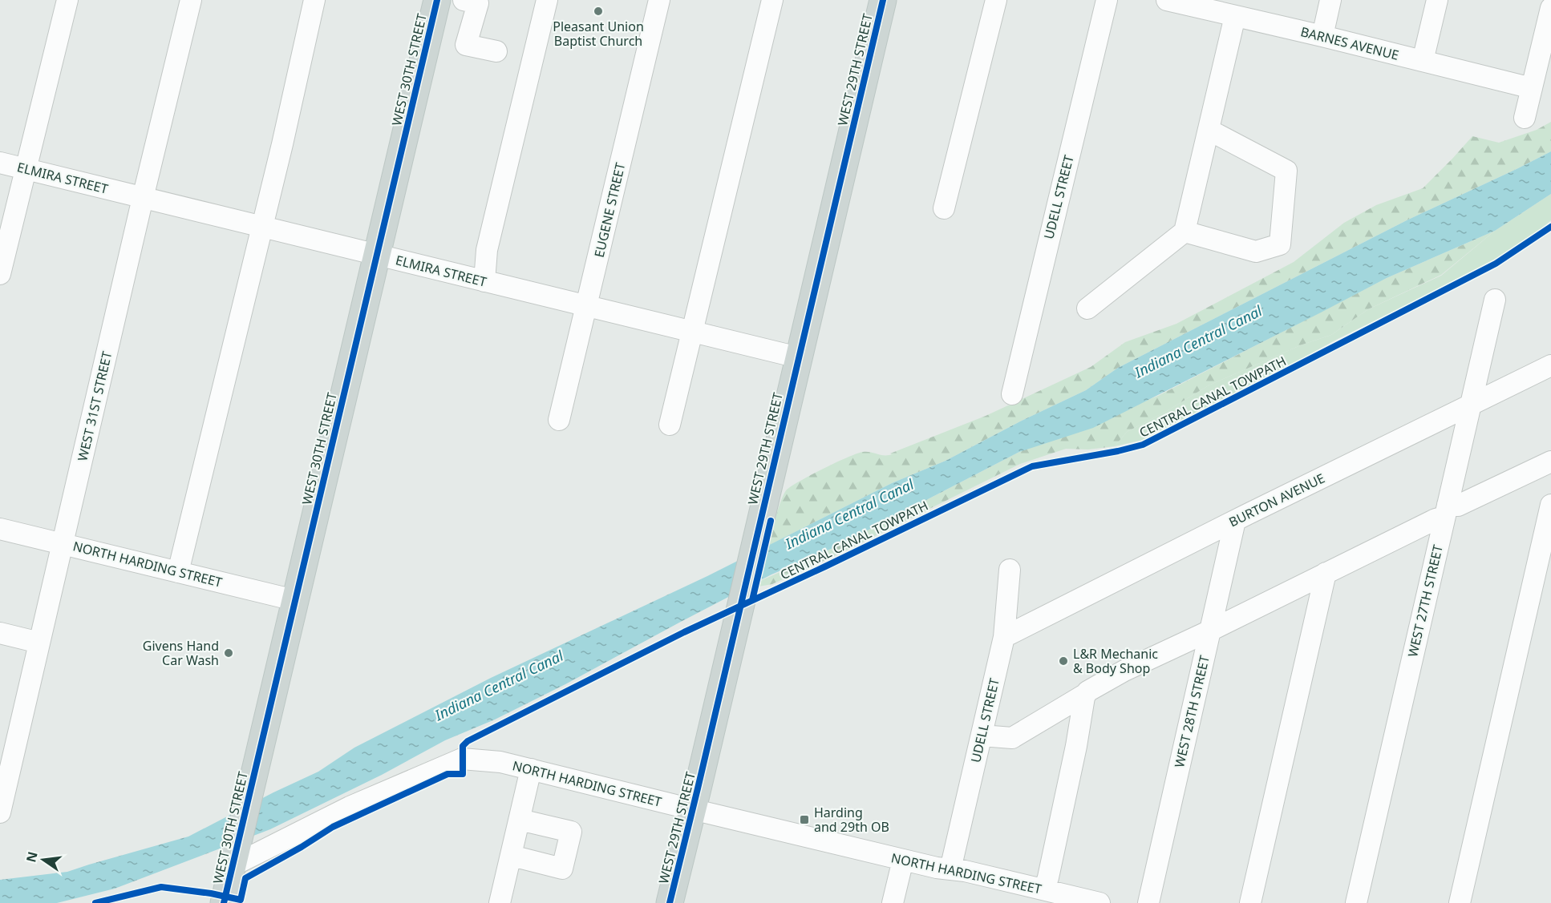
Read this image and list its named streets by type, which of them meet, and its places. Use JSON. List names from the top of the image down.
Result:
{
  "streets": {
    "main road": ["WEST 30TH STREET", "WEST 29TH STREET"],
    "street": [
      "BARNES AVENUE",
      "ELMIRA STREET",
      "UDELL STREET",
      "EUGENE STREET",
      "WEST 31ST STREET",
      "BURTON AVENUE",
      "NORTH HARDING STREET",
      "WEST 27TH STREET",
      "WEST 28TH STREET"
    ],
    "cycle path": ["CENTRAL CANAL TOWPATH"]
  },
  "crossings": [
    ["WEST 30TH STREET", "ELMIRA STREET"],
    ["WEST 30TH STREET", "NORTH HARDING STREET"],
    ["WEST 29TH STREET", "ELMIRA STREET"],
    ["WEST 29TH STREET", "NORTH HARDING STREET"],
    ["ELMIRA STREET", "EUGENE STREET"],
    ["ELMIRA STREET", "WEST 31ST STREET"],
    ["UDELL STREET", "BURTON AVENUE"],
    ["UDELL STREET", "NORTH HARDING STREET"],
    ["WEST 31ST STREET", "NORTH HARDING STREET"],
    ["BURTON AVENUE", "WEST 27TH STREET"],
    ["BURTON AVENUE", "WEST 28TH STREET"]
  ],
  "water": ["Indiana Central Canal"],
  "places": {
    "other": ["Pleasant Union Baptist Church", "Givens Hand Car Wash", "L&R Mechanic & Body Shop"],
    "transit": ["Harding and 29th OB"]
  },
  "north": "left"
}
